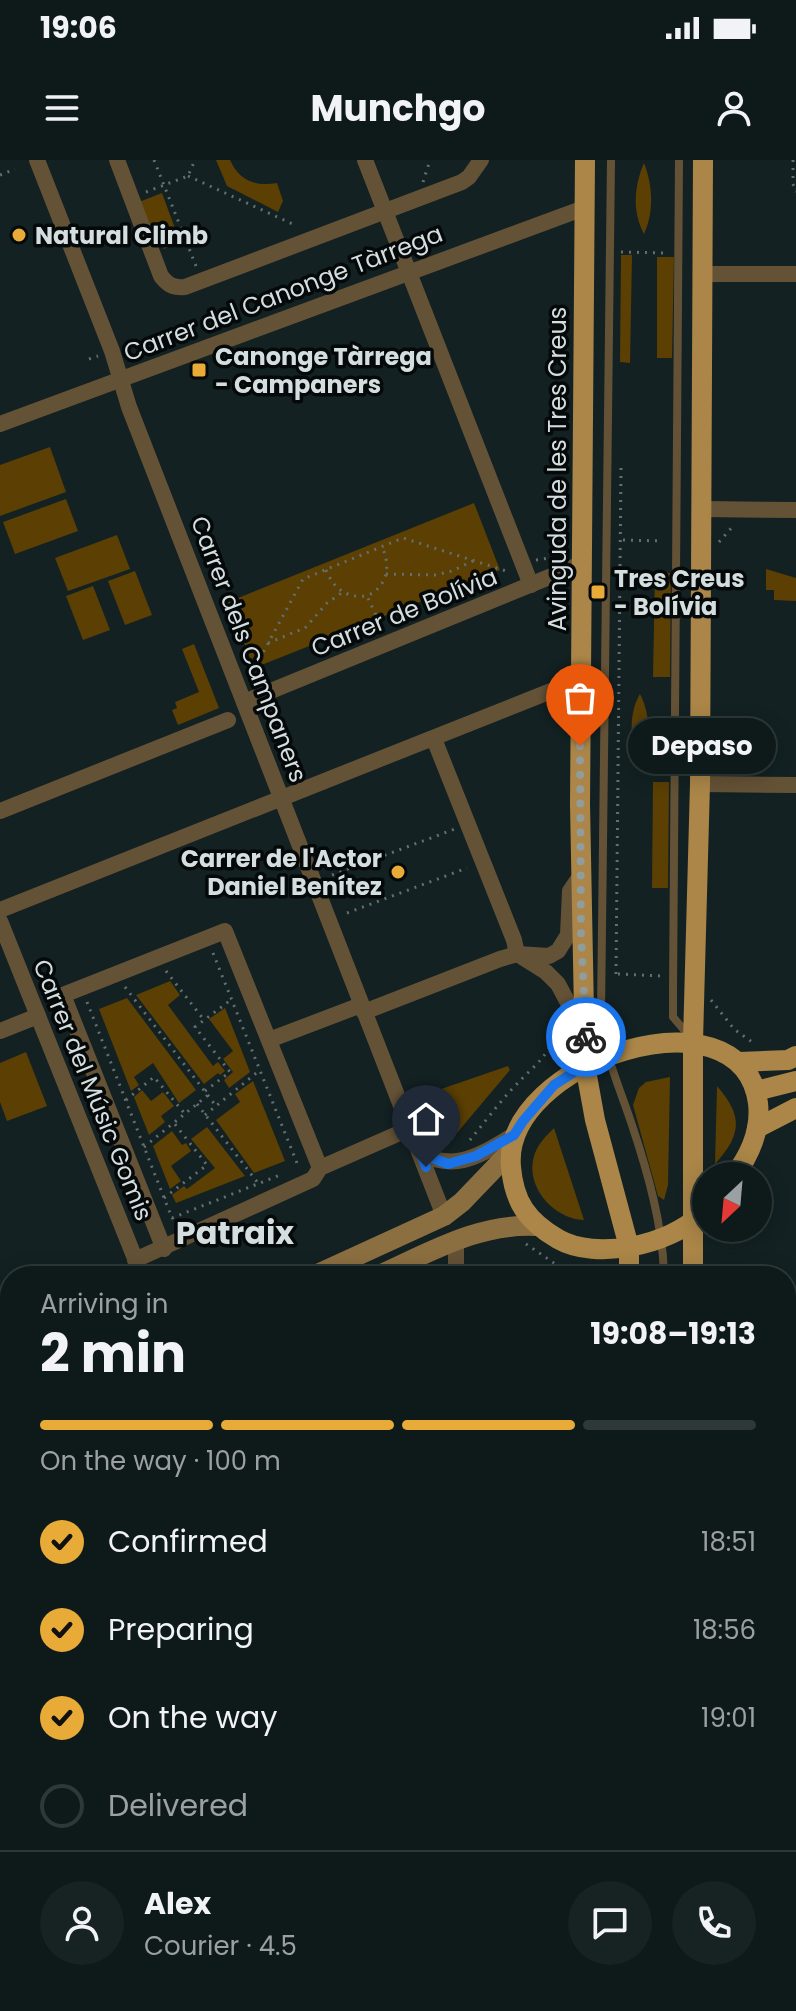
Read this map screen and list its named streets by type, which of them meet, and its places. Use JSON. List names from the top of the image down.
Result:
{
  "streets": {
    "main road": ["Avinguda de les Tres Creus"],
    "street": [
      "Carrer del Canonge Tàrrega",
      "Carrer de Bolívia",
      "Carrer dels Campaners",
      "Carrer del Músic Gomis"
    ]
  },
  "crossings": [
    ["Carrer del Canonge Tàrrega", "Avinguda de les Tres Creus"],
    ["Carrer del Canonge Tàrrega", "Carrer dels Campaners"],
    ["Avinguda de les Tres Creus", "Carrer de Bolívia"],
    ["Carrer de Bolívia", "Carrer dels Campaners"]
  ],
  "districts": ["Patraix"],
  "places": {
    "other": ["Natural Climb", "Depaso", "Carrer de l'Actor Daniel Benítez"],
    "transit": ["Canonge Tàrrega - Campaners", "Tres Creus - Bolívia"]
  },
  "north": "bottom left",
  "page": {
    "status": "19:06",
    "header": "Munchgo",
    "bubble": "Depaso",
    "heading": ["2 min", "Arriving in", "19:08–19:13"],
    "panel": ["Alex", "Courier · 4.5"],
    "bar": "On the way · 100 m",
    "list": [
      ["Confirmed", "18:51"],
      ["Preparing", "18:56"],
      ["On the way", "19:01"],
      "Delivered"
    ]
  }
}
